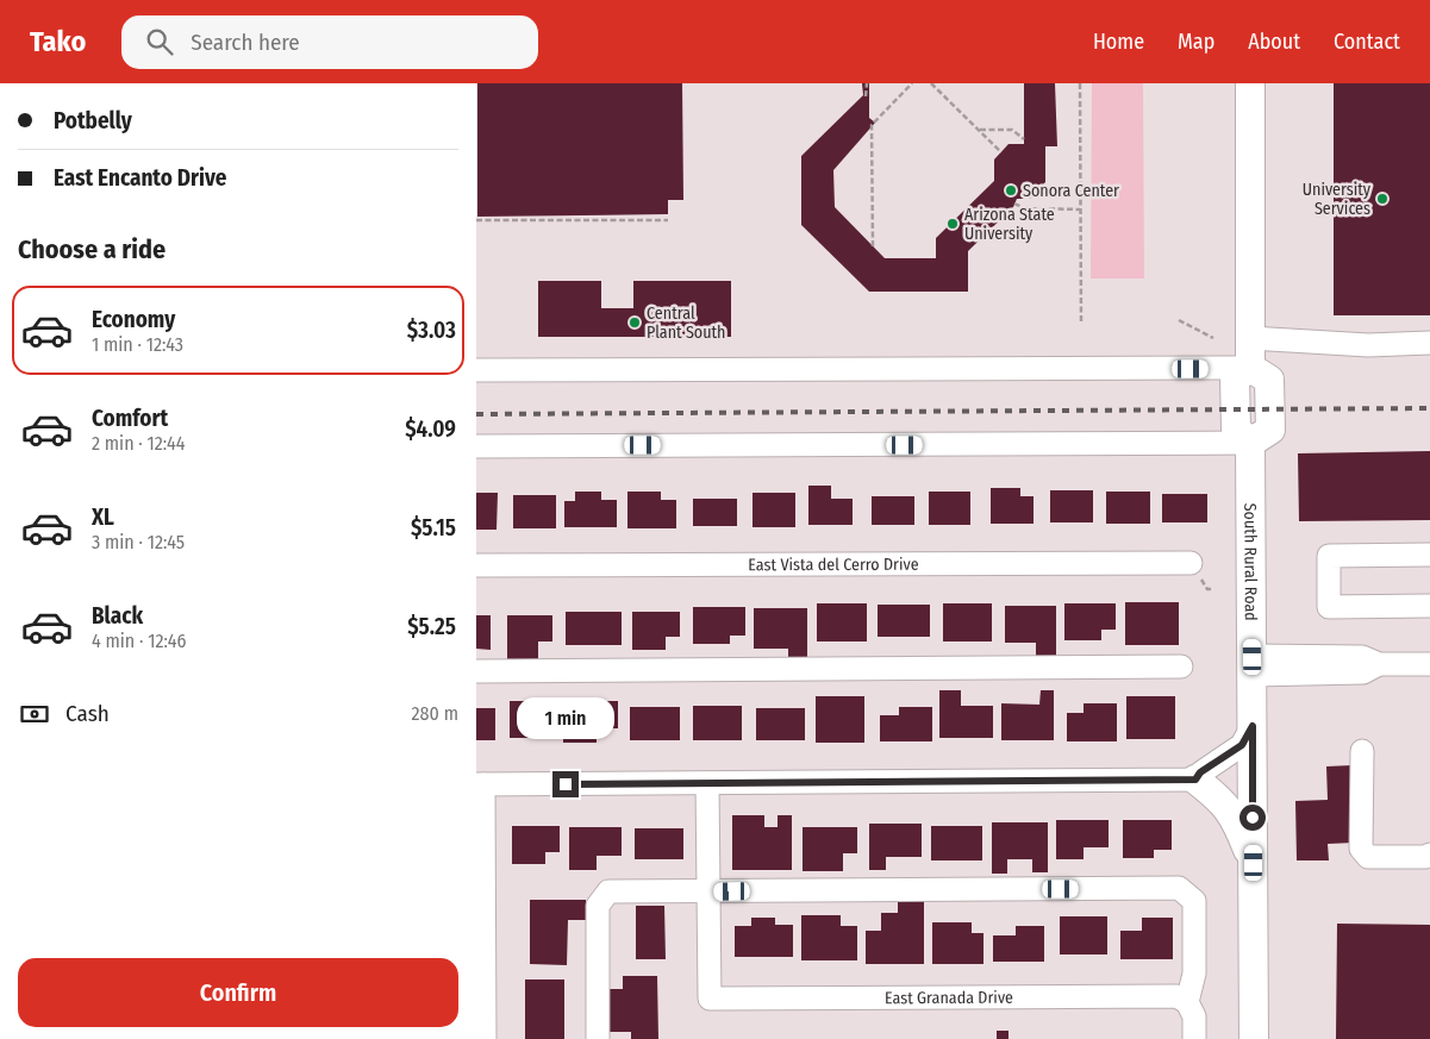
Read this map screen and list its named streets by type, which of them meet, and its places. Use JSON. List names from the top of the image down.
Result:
{
  "streets": {
    "main road": ["South Rural Road"],
    "street": ["East Vista del Cerro Drive", "East Granada Drive"]
  },
  "places": [
    "Sonora Center",
    "University Services",
    "Arizona State University",
    "Central Plant South"
  ],
  "page": {
    "header": "Tako",
    "search": "Search here",
    "nav": [
      "Home",
      "Map",
      "About",
      "Contact"
    ],
    "banner": ["Potbelly", "East Encanto Drive"],
    "heading": "Choose a ride",
    "list": [
      {
        "name": "Economy",
        "note": "1 min · 12:43",
        "value": "$3.03"
      },
      {
        "name": "Comfort",
        "note": "2 min · 12:44",
        "value": "$4.09"
      },
      {
        "name": "XL",
        "note": "3 min · 12:45",
        "value": "$5.15"
      },
      {
        "name": "Black",
        "note": "4 min · 12:46",
        "value": "$5.25"
      }
    ],
    "pay": ["Cash", "280 m"],
    "bubble": "1 min",
    "buttons": "Confirm"
  }
}
